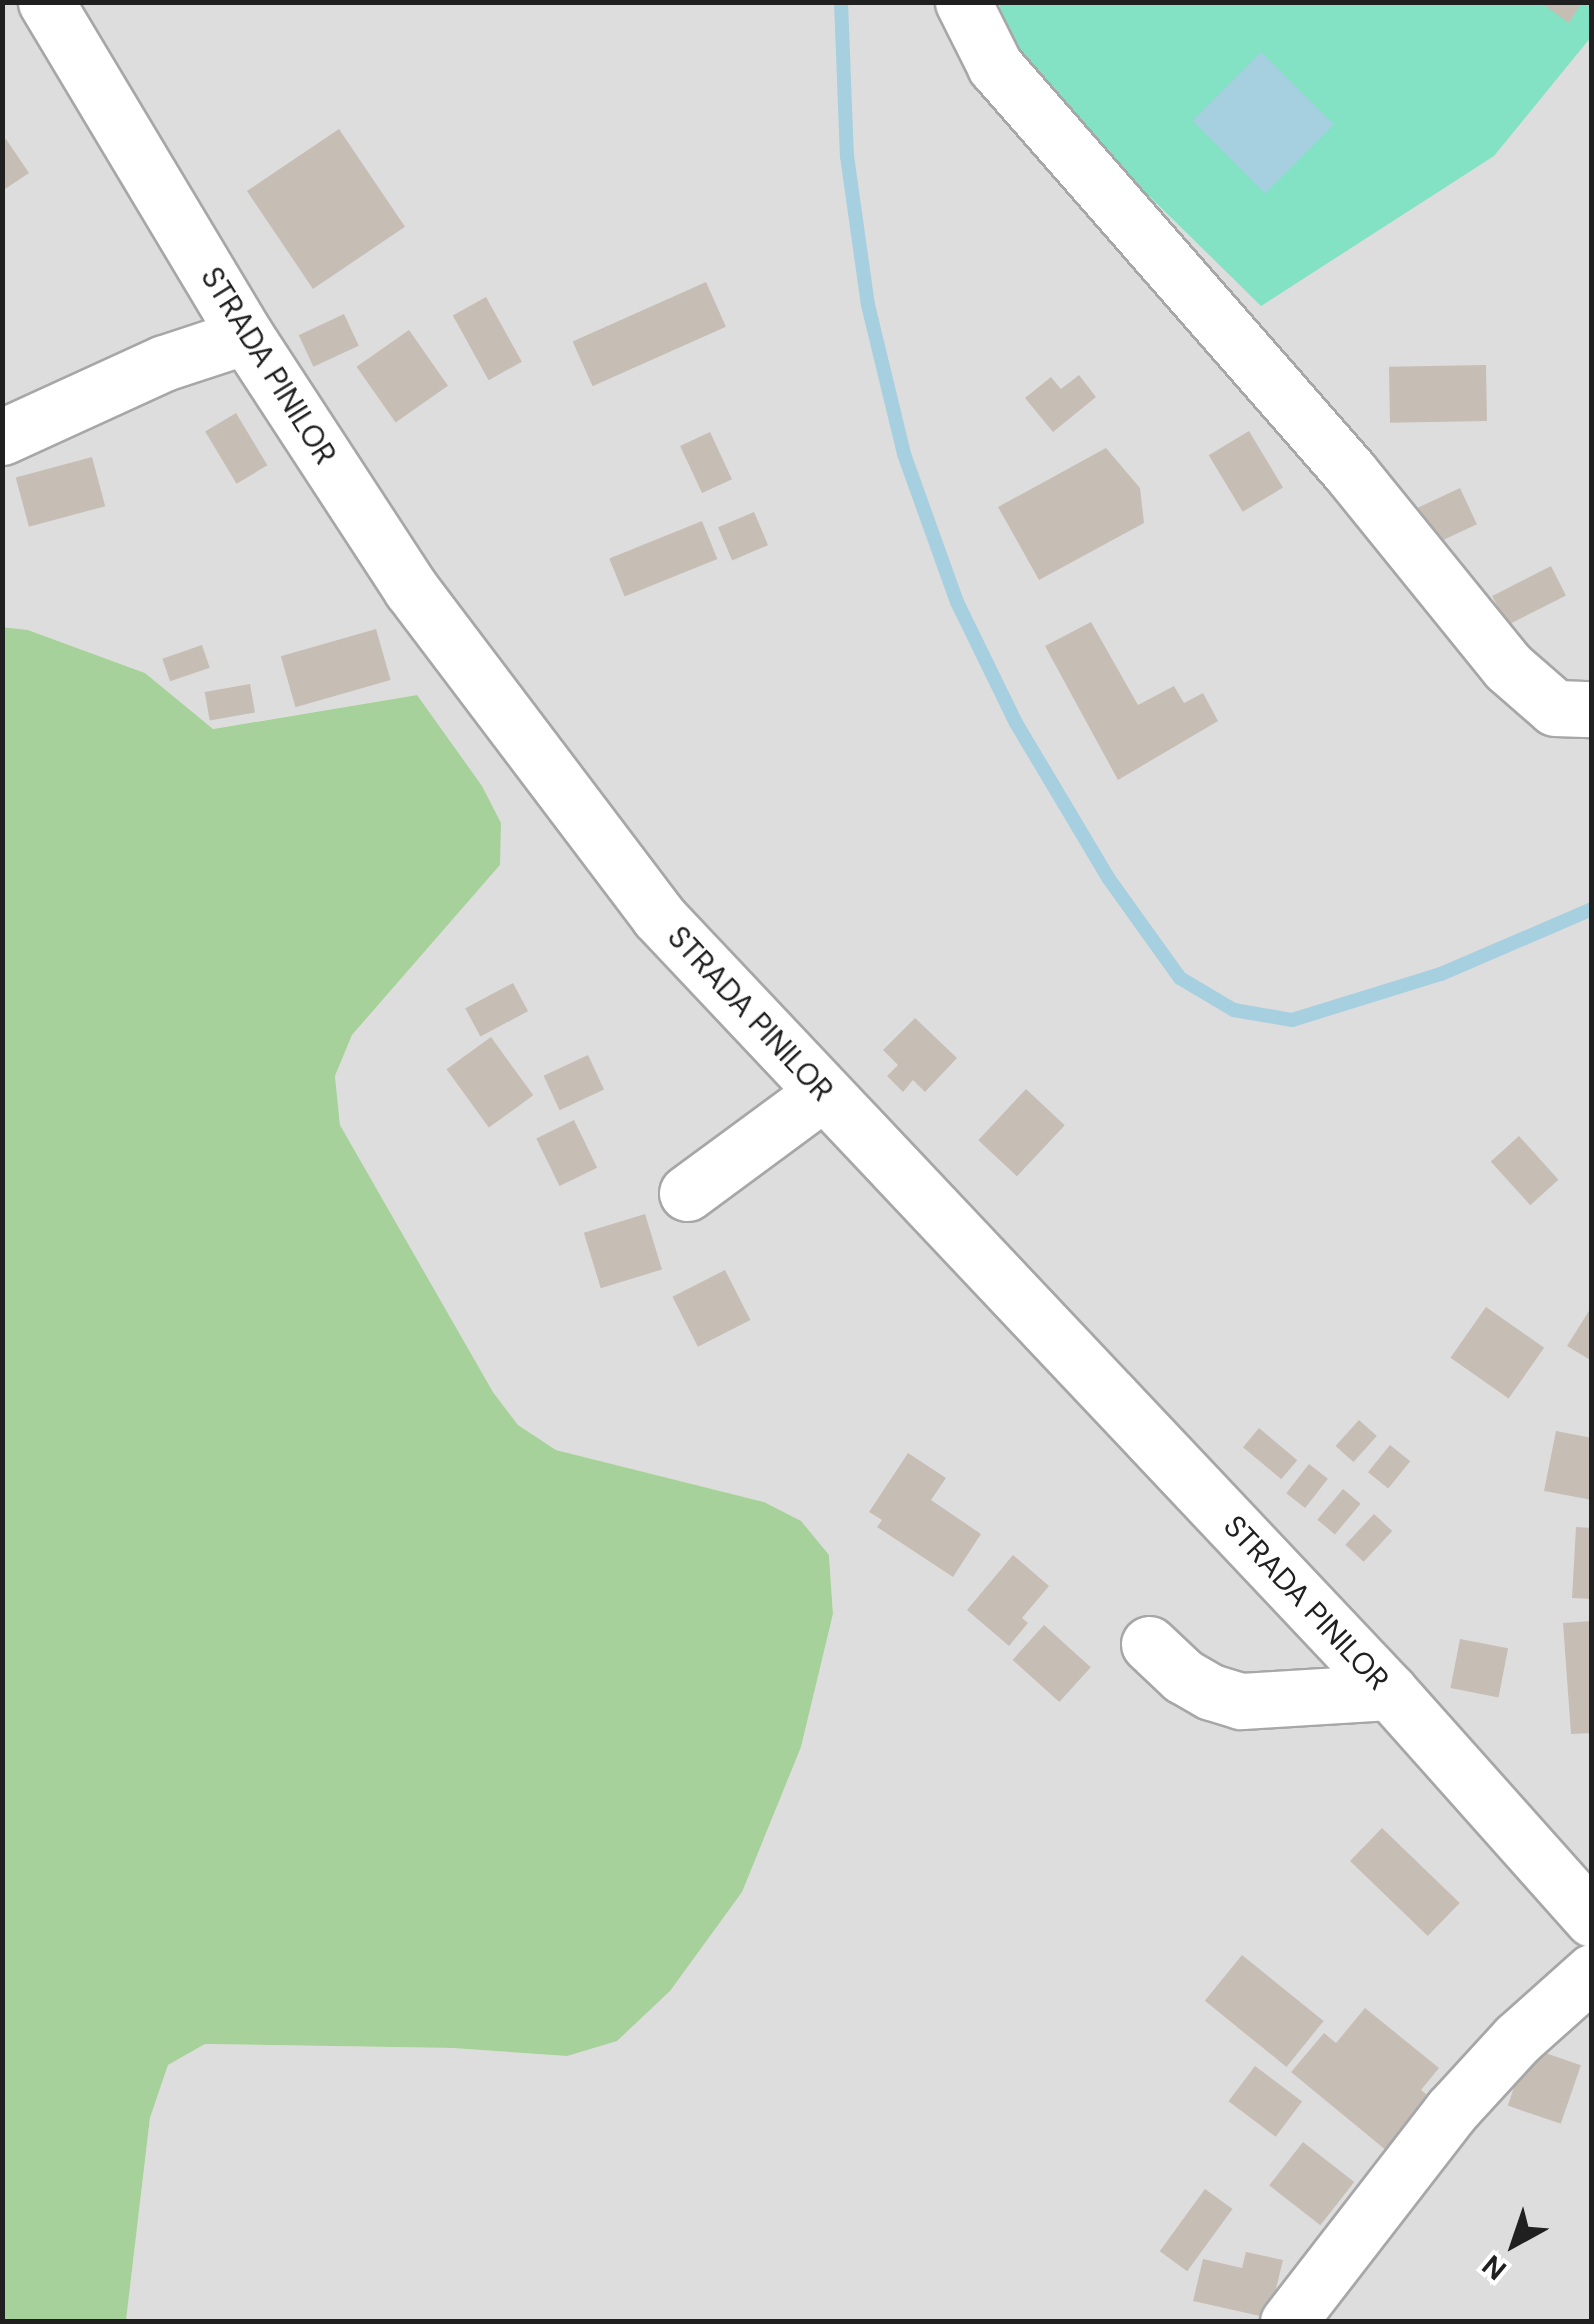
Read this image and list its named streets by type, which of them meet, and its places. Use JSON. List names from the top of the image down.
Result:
{
  "streets": {
    "street": ["STRADA PINILOR"]
  },
  "north": "bottom left"
}
